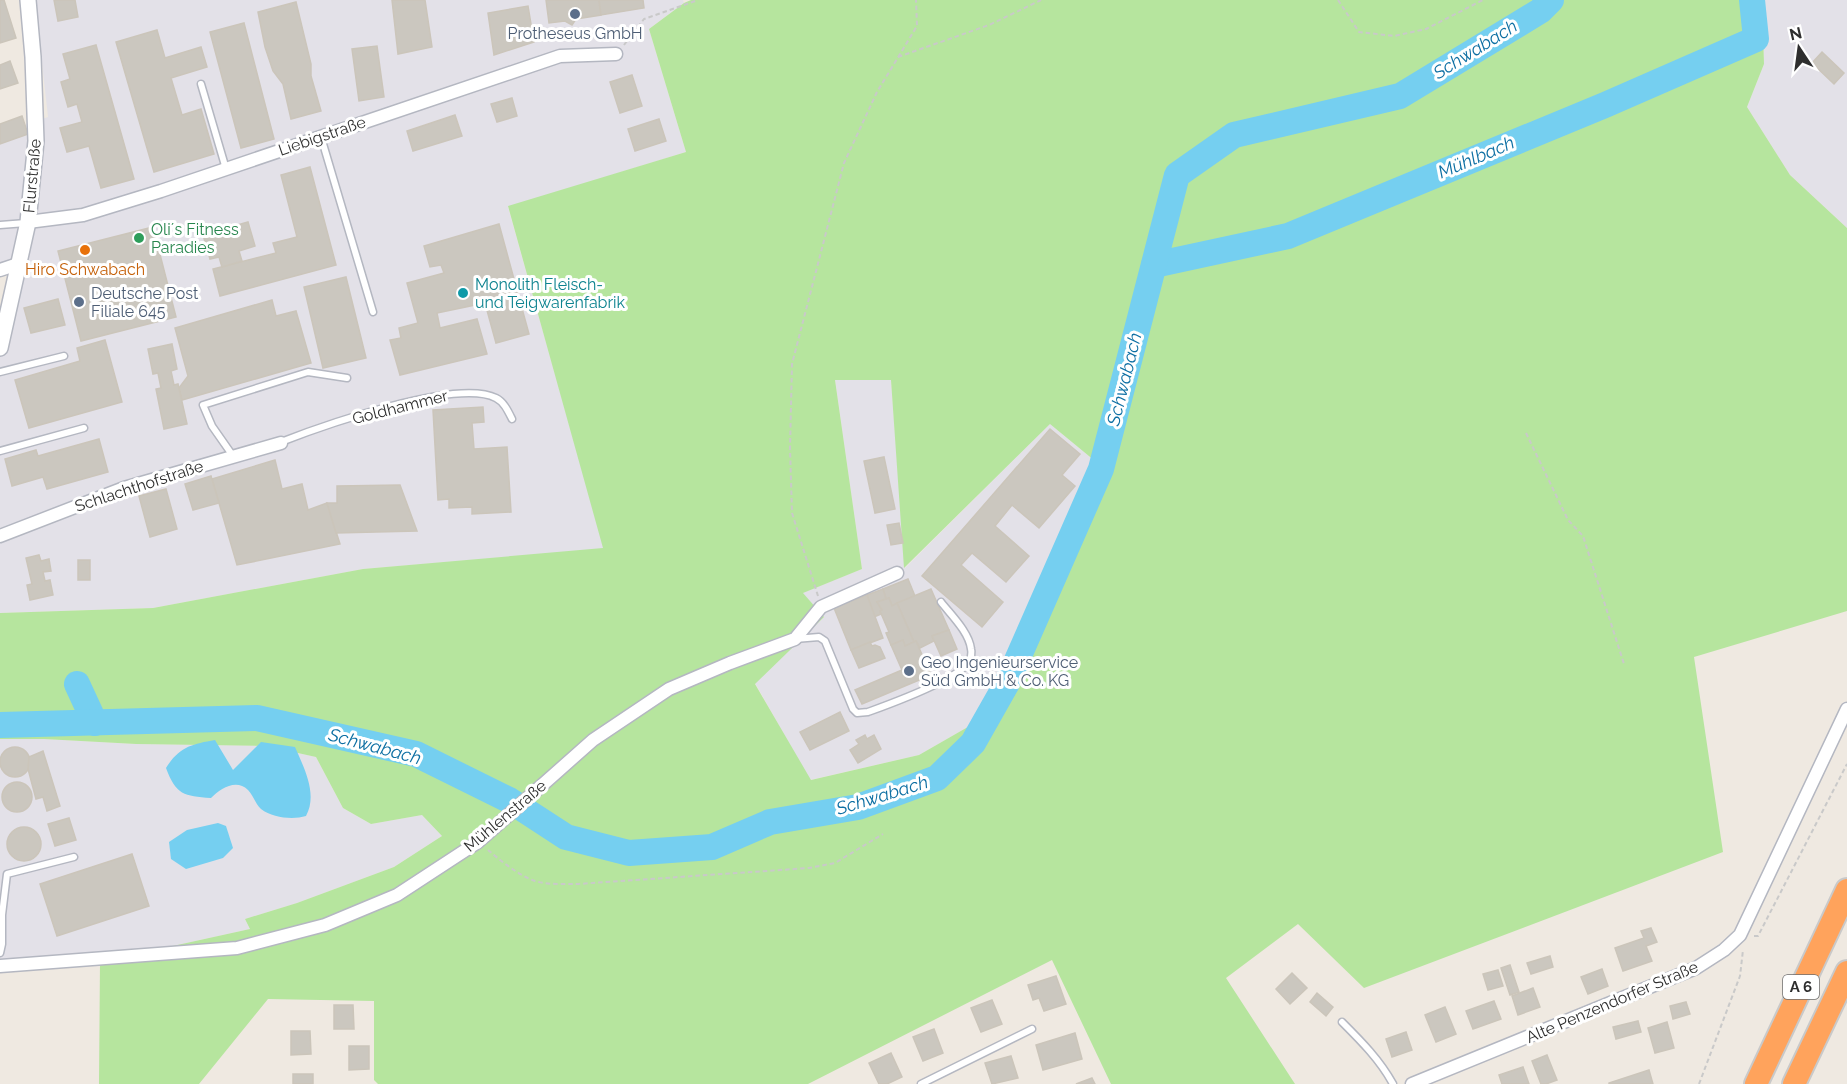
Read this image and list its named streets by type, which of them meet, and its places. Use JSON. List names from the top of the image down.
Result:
{
  "streets": {
    "highway": ["A 6"],
    "street": [
      "Liebigstraße",
      "Flurstraße",
      "Schlachthofstraße",
      "Mühlenstraße",
      "Alte Penzendorfer Straße"
    ],
    "lane": ["Goldhammer"]
  },
  "crossings": [
    ["Liebigstraße", "Flurstraße"],
    ["Goldhammer", "Schlachthofstraße"]
  ],
  "water": ["Schwabach", "Mühlbach"],
  "places": [
    "Protheseus GmbH",
    "Oli´s Fitness Paradies",
    "Hiro Schwabach",
    "Monolith Fleisch- und Teigwarenfabrik",
    "Deutsche Post Filiale 645",
    "Geo Ingenieurservice Süd GmbH & Co. KG"
  ],
  "north": "top"
}
